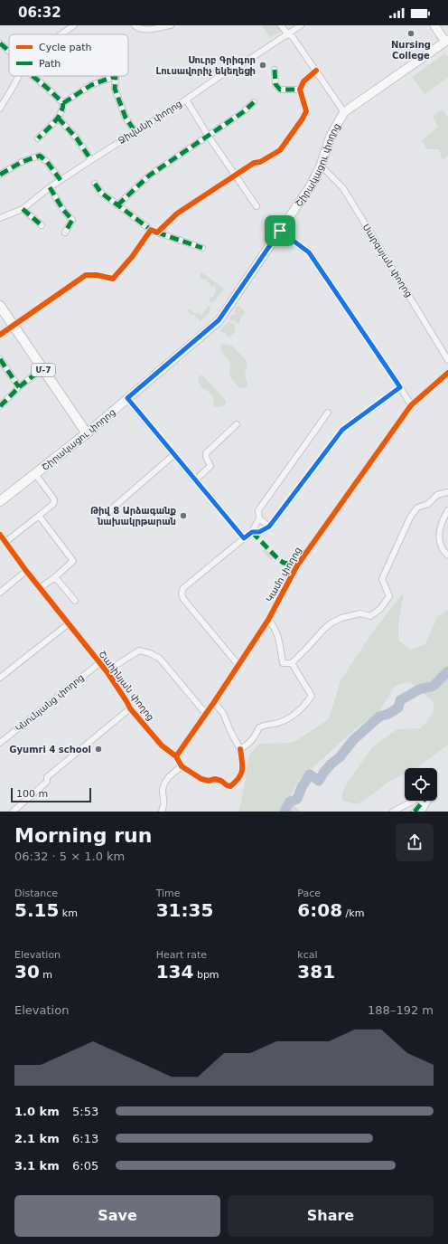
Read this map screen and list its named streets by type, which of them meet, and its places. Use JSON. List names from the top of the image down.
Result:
{
  "streets": {
    "main road": ["Շիրակացու փողոց", "Մ-7"],
    "street": [
      "Ջիվանի փողոց",
      "Սարգսյան փողոց",
      "Կամո փողոց",
      "Շահինյան փողոց",
      "Կնունյանց փողոց"
    ]
  },
  "crossings": [
    ["Շիրակացու փողոց", "Սարգսյան փողոց"],
    ["Շիրակացու փողոց", "Մ-7"],
    ["Կամո փողոց", "Շահինյան փողոց"],
    ["Շահինյան փողոց", "Կնունյանց փողոց"]
  ],
  "places": [
    "Nursing College",
    "Սուրբ Գրիգոր Լուսավորիչ եկեղեցի",
    "Թիվ 8 Արձագանք նախակրթարան",
    "Gyumri 4 school"
  ],
  "legend": ["Cycle path", "Path"],
  "scale_bar": "100 m",
  "page": {
    "status": "06:32",
    "scale": "100 m",
    "heading": ["Morning run", "06:32 · 5 × 1.0 km"],
    "stats": [
      ["Distance", "5.15 km"],
      ["Time", "31:35"],
      ["Pace", "6:08 /km"],
      ["Elevation", "30 m"],
      ["Heart rate", "134 bpm"],
      ["kcal", "381"]
    ],
    "chart": ["Elevation", "188–192 m"],
    "list": [
      {
        "name": "1.0 km",
        "note": "5:53"
      },
      {
        "name": "2.1 km",
        "note": "6:13"
      },
      {
        "name": "3.1 km",
        "note": "6:05"
      }
    ],
    "buttons": ["Save", "Share"]
  }
}
